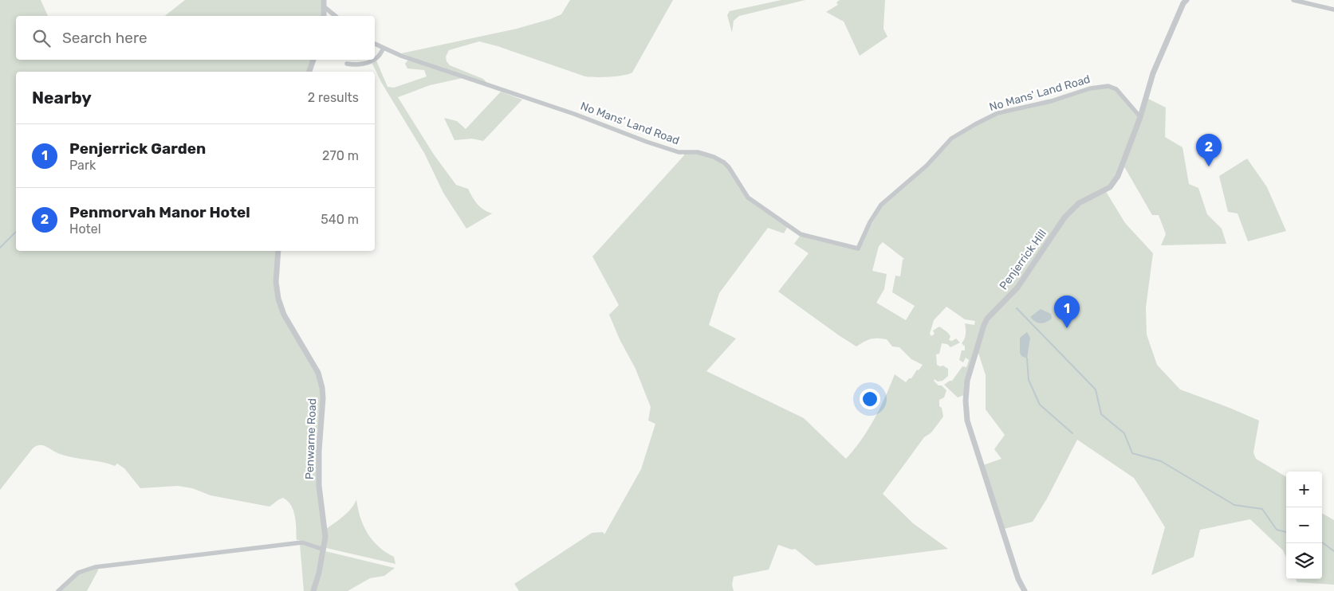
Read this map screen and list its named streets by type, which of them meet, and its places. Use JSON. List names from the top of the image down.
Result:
{
  "streets": {
    "street": ["No Mans' Land Road", "Penjerrick Hill", "Penwarne Road"]
  },
  "crossings": [
    ["No Mans' Land Road", "Penjerrick Hill"]
  ],
  "page": {
    "search": "Search here",
    "heading": ["Nearby", "2 results"],
    "list": [
      {
        "mark": "1",
        "name": "Penjerrick Garden",
        "note": "Park",
        "value": "270 m"
      },
      {
        "mark": "2",
        "name": "Penmorvah Manor Hotel",
        "note": "Hotel",
        "value": "540 m"
      }
    ],
    "pins": ["2", "1"],
    "map_buttons": ["+", "−"]
  }
}
